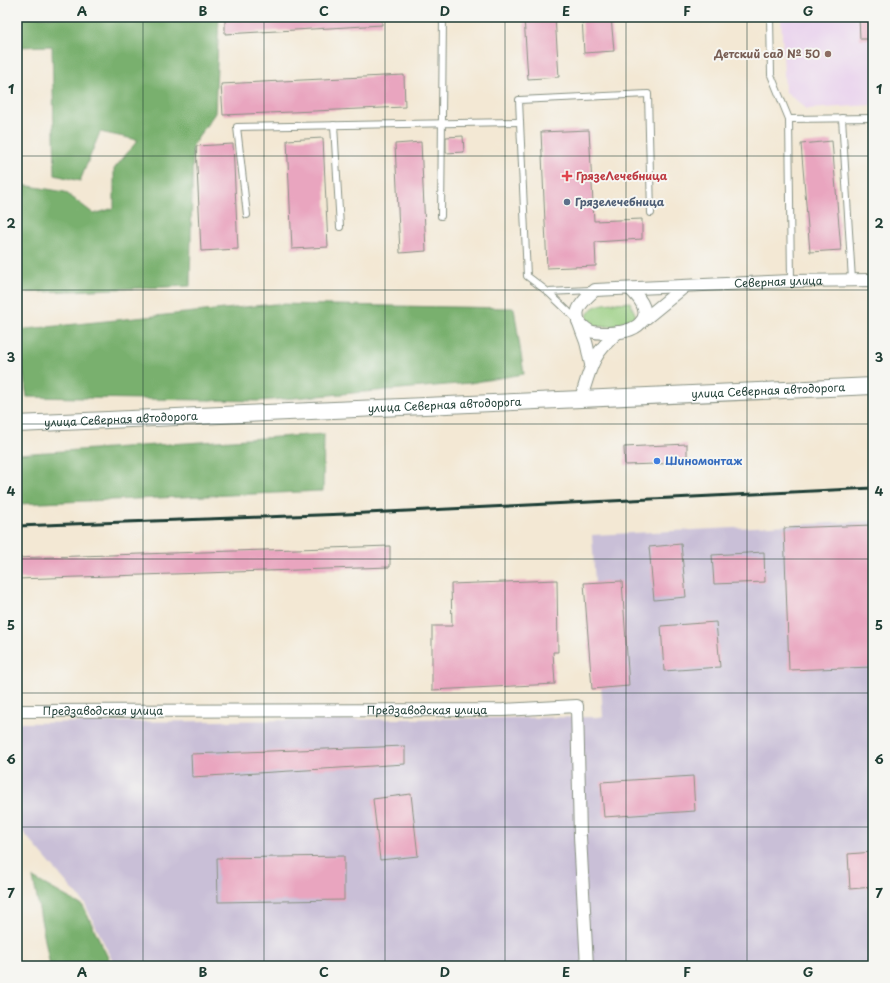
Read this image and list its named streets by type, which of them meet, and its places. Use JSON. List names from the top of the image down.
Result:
{
  "streets": {
    "main road": ["улица Северная автодорога"],
    "street": ["Северная улица", "Предзаводская улица"]
  },
  "places": {
    "other": ["Детский сад № 50", "Грязелечебница", "Шиномонтаж"],
    "health": ["ГрязеЛечебница"]
  },
  "grid": {
    "columns": [
      "A",
      "B",
      "C",
      "D",
      "E",
      "F",
      "G"
    ],
    "rows": [
      "1",
      "2",
      "3",
      "4",
      "5",
      "6",
      "7"
    ]
  }
}
